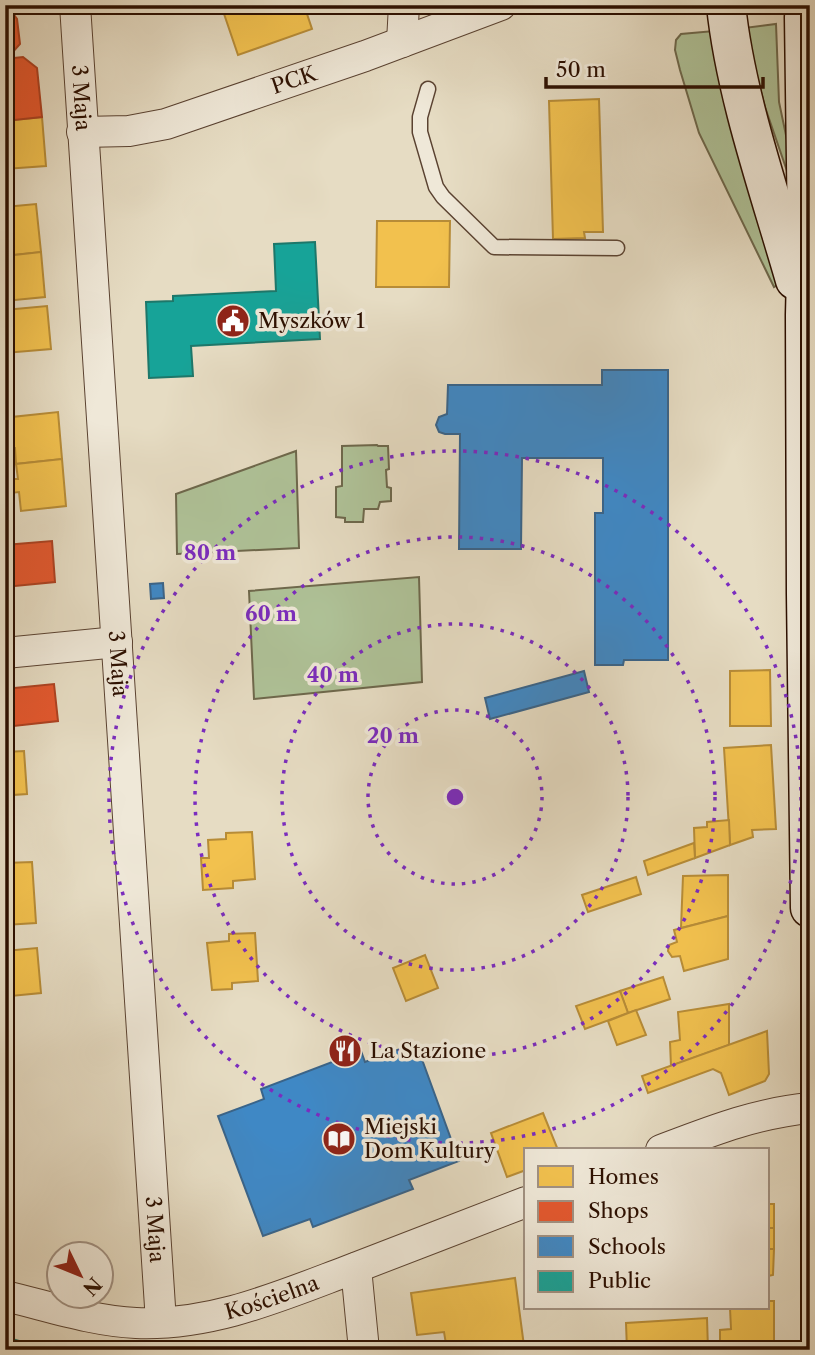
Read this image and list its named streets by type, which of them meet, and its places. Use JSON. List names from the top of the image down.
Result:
{
  "streets": {
    "street": ["PCK", "3 Maja", "Kościelna"]
  },
  "crossings": [
    ["PCK", "3 Maja"],
    ["3 Maja", "Kościelna"]
  ],
  "places": {
    "public building": ["Myszków 1"],
    "restaurant": ["La Stazione"],
    "library": ["Miejski Dom Kultury"]
  },
  "legend": [
    "Homes",
    "Shops",
    "Schools",
    "Public"
  ],
  "scale_bar": "50 m",
  "north": "bottom right",
  "rings": [
    "80 m",
    "60 m",
    "40 m",
    "20 m"
  ]
}
